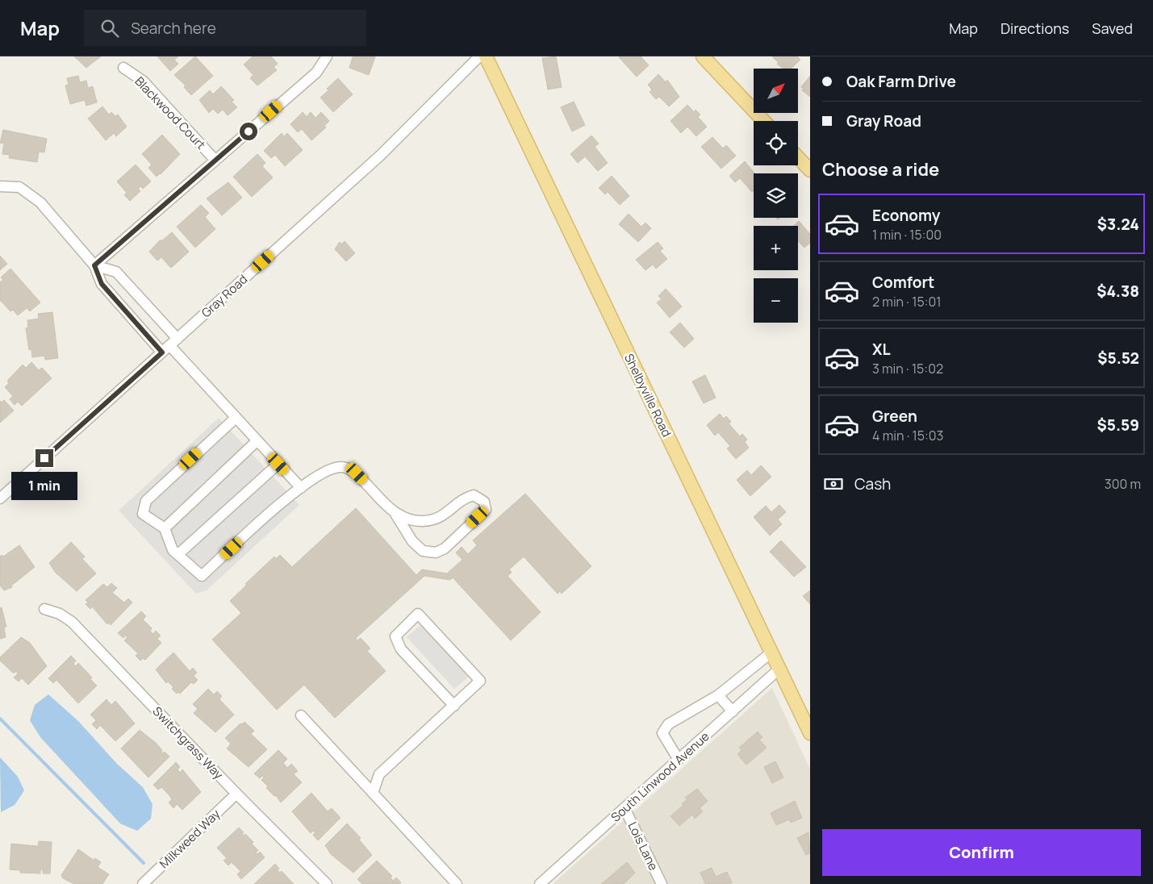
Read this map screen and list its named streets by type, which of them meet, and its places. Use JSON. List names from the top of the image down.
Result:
{
  "streets": {
    "main road": ["Shelbyville Road"],
    "street": [
      "Blackwood Court",
      "Gray Road",
      "Switchgrass Way",
      "South Linwood Avenue",
      "Milkweed Way",
      "Lois Lane"
    ]
  },
  "crossings": [
    ["Shelbyville Road", "South Linwood Avenue"],
    ["Switchgrass Way", "Milkweed Way"],
    ["South Linwood Avenue", "Lois Lane"]
  ],
  "north": "top right",
  "page": {
    "header": "Map",
    "search": "Search here",
    "nav": ["Map", "Directions", "Saved"],
    "banner": ["Oak Farm Drive", "Gray Road"],
    "map_buttons": ["+", "−"],
    "heading": "Choose a ride",
    "list": [
      {
        "name": "Economy",
        "note": "1 min · 15:00",
        "value": "$3.24"
      },
      {
        "name": "Comfort",
        "note": "2 min · 15:01",
        "value": "$4.38"
      },
      {
        "name": "XL",
        "note": "3 min · 15:02",
        "value": "$5.52"
      },
      {
        "name": "Green",
        "note": "4 min · 15:03",
        "value": "$5.59"
      }
    ],
    "pay": ["Cash", "300 m"],
    "bubble": "1 min",
    "buttons": "Confirm"
  }
}
